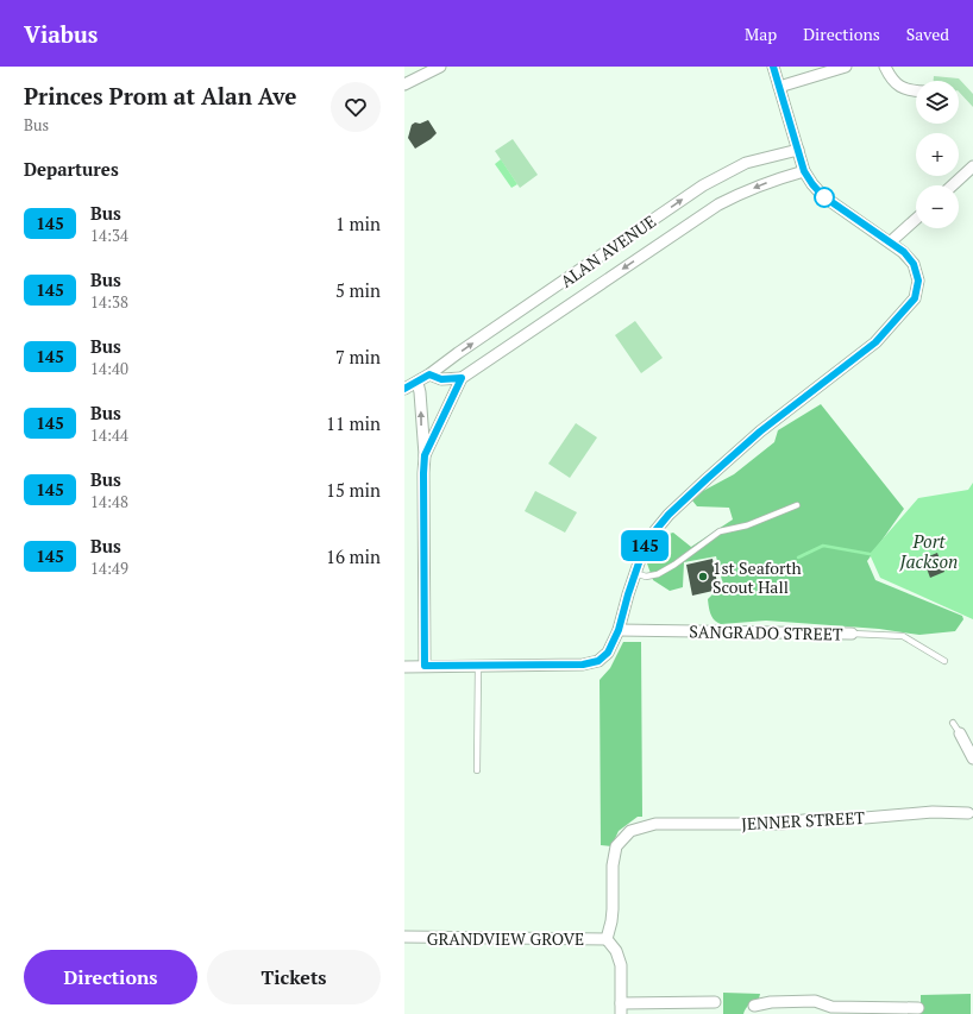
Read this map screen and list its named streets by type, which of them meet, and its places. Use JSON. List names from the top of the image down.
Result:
{
  "streets": {
    "street": [
      "ALAN AVENUE",
      "SANGRADO STREET",
      "JENNER STREET",
      "GRANDVIEW GROVE"
    ]
  },
  "crossings": [
    ["JENNER STREET", "GRANDVIEW GROVE"]
  ],
  "water": ["Port Jackson"],
  "places": ["1st Seaforth Scout Hall"],
  "lines": ["bus line 145"],
  "page": {
    "header": "Viabus",
    "nav": ["Map", "Directions", "Saved"],
    "heading": [
      ["Princes Prom at Alan Ave", "Bus"],
      "Departures"
    ],
    "on_map": "145",
    "map_buttons": ["+", "−"],
    "list": [
      {
        "mark": "145",
        "name": "Bus",
        "note": "14:34",
        "value": "1 min"
      },
      {
        "mark": "145",
        "name": "Bus",
        "note": "14:38",
        "value": "5 min"
      },
      {
        "mark": "145",
        "name": "Bus",
        "note": "14:40",
        "value": "7 min"
      },
      {
        "mark": "145",
        "name": "Bus",
        "note": "14:44",
        "value": "11 min"
      },
      {
        "mark": "145",
        "name": "Bus",
        "note": "14:48",
        "value": "15 min"
      },
      {
        "mark": "145",
        "name": "Bus",
        "note": "14:49",
        "value": "16 min"
      }
    ],
    "buttons": ["Directions", "Tickets"]
  }
}
